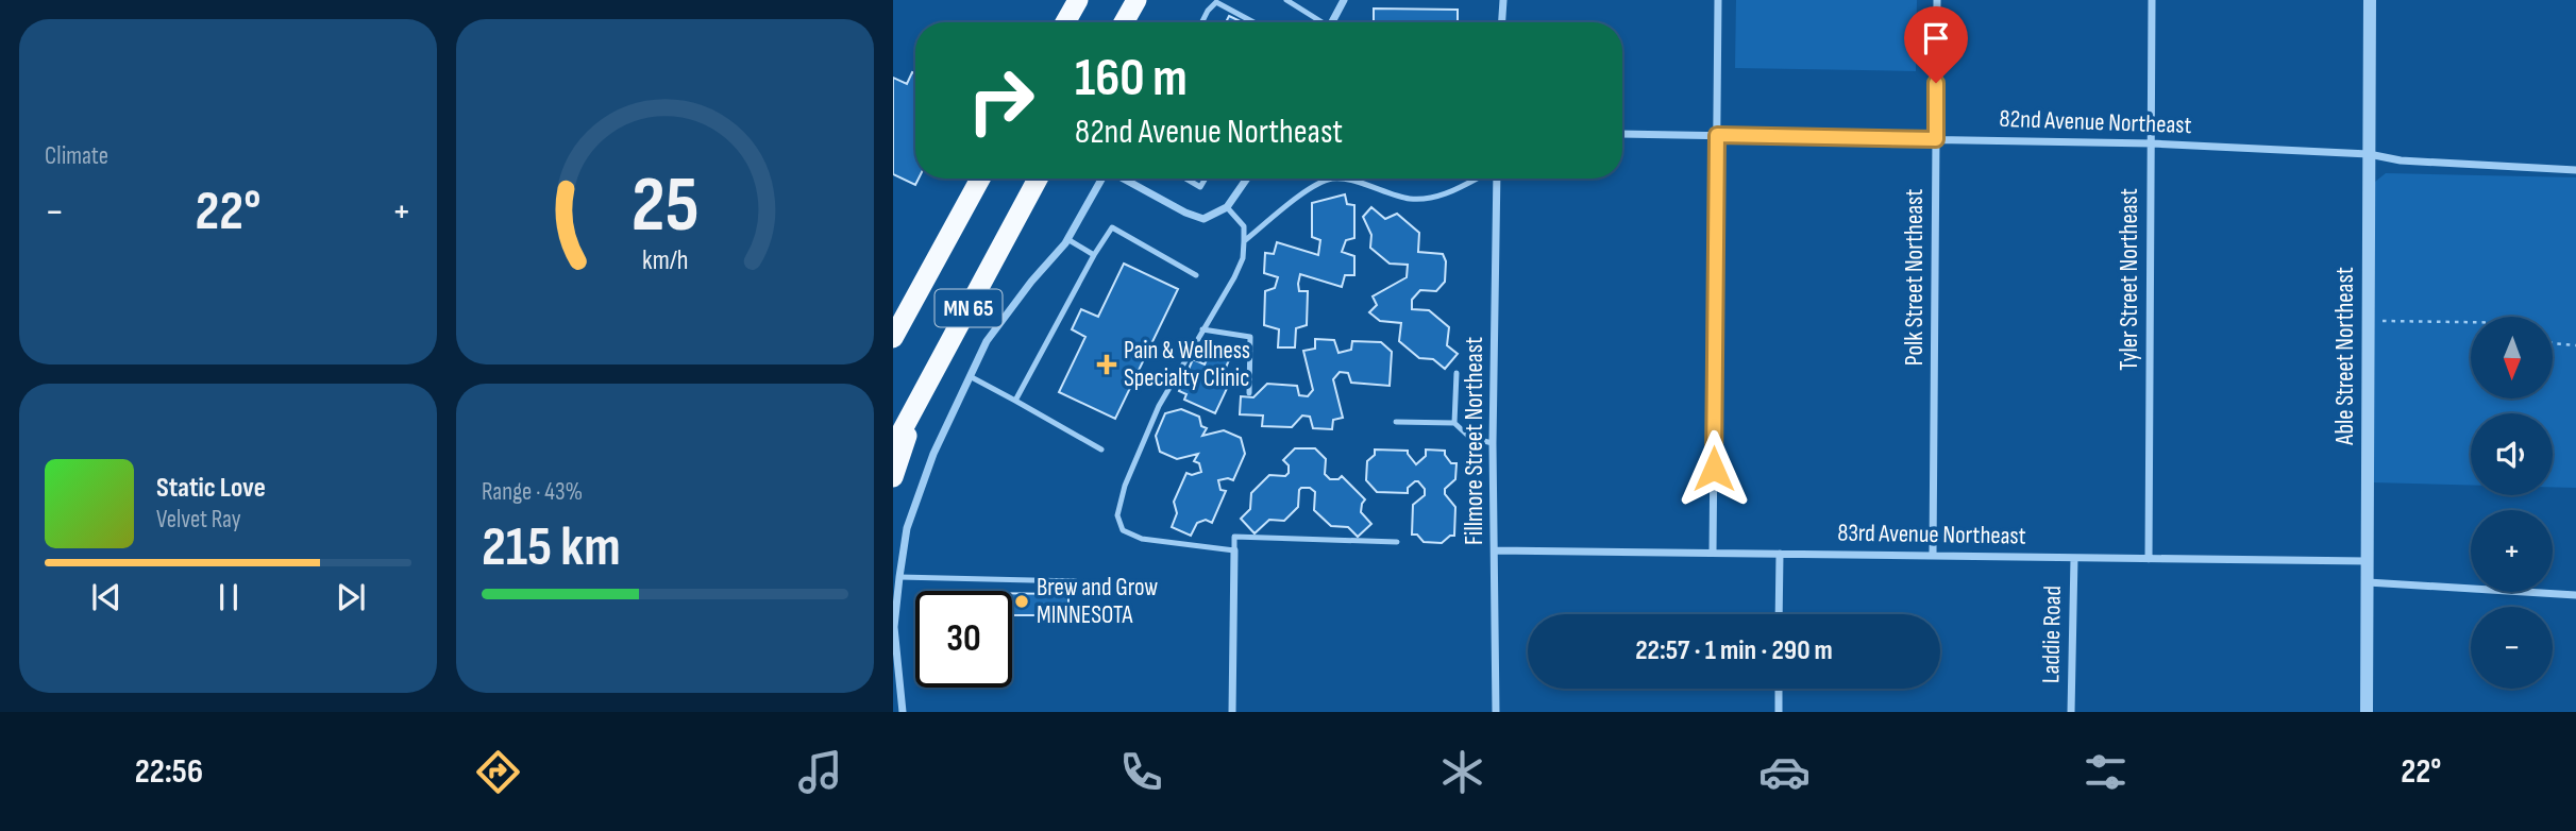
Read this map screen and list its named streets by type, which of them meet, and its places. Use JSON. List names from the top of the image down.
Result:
{
  "streets": {
    "highway": ["MN 65"],
    "street": [
      "82nd Avenue Northeast",
      "Polk Street Northeast",
      "Tyler Street Northeast",
      "Able Street Northeast",
      "Fillmore Street Northeast",
      "83rd Avenue Northeast",
      "Laddie Road"
    ]
  },
  "crossings": [
    ["82nd Avenue Northeast", "Polk Street Northeast"],
    ["82nd Avenue Northeast", "Tyler Street Northeast"],
    ["82nd Avenue Northeast", "Able Street Northeast"],
    ["Polk Street Northeast", "83rd Avenue Northeast"],
    ["Tyler Street Northeast", "83rd Avenue Northeast"],
    ["Able Street Northeast", "83rd Avenue Northeast"],
    ["Fillmore Street Northeast", "83rd Avenue Northeast"],
    ["83rd Avenue Northeast", "Laddie Road"]
  ],
  "places": {
    "health": ["Pain & Wellness Specialty Clinic"],
    "other": ["Brew and Grow MINNESOTA"]
  },
  "north": "bottom",
  "page": {
    "tile": [
      "Climate",
      ["Range · 43%", "215 km"]
    ],
    "turn": ["160 m", "82nd Avenue Northeast"],
    "heat": ["−", "22°", "+"],
    "map_buttons": ["+", "−"],
    "song": ["Static Love", "Velvet Ray"],
    "limit": "30",
    "trip": "22:57 · 1 min · 290 m",
    "tabs": ["22:56", "22°"],
    "gauge": ["25", "km/h"]
  }
}
